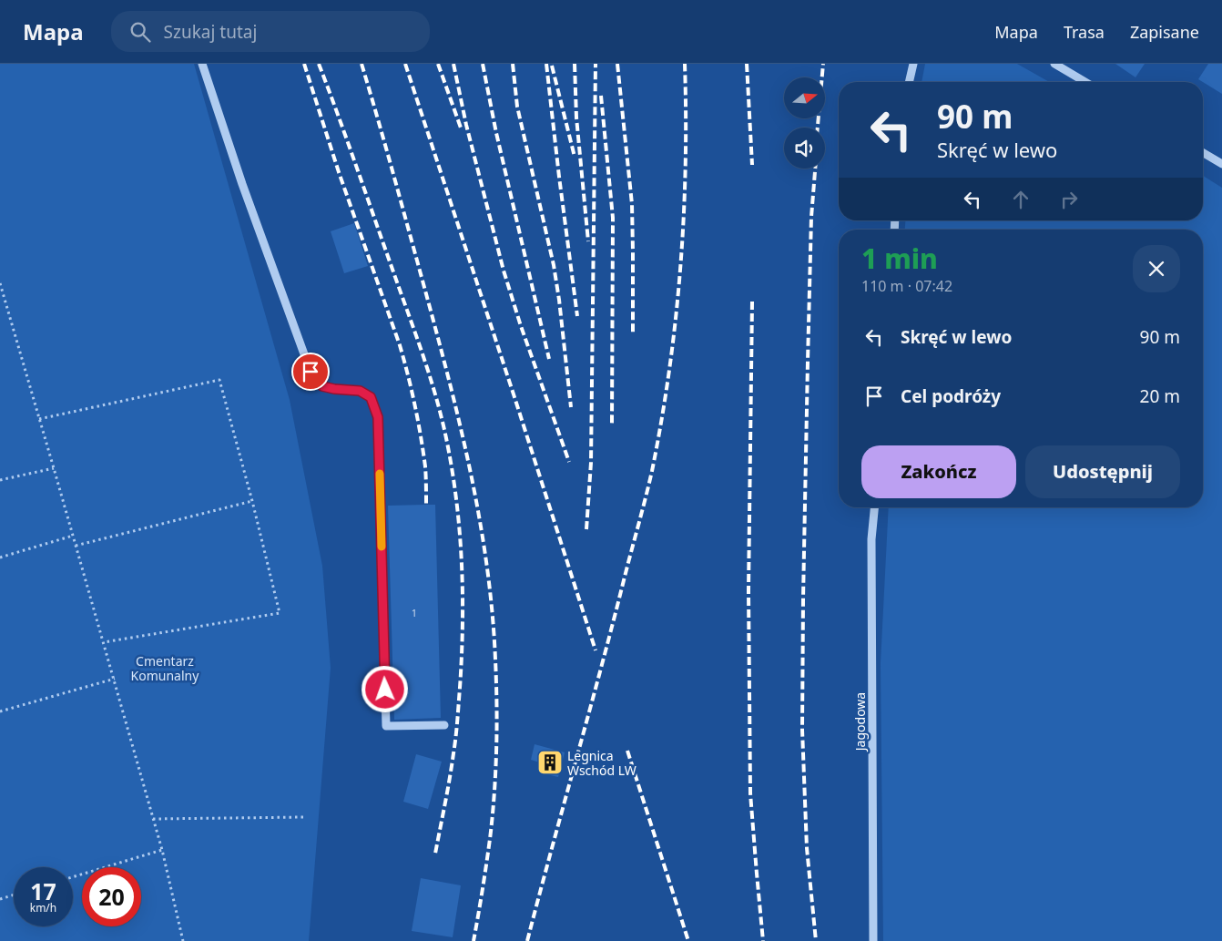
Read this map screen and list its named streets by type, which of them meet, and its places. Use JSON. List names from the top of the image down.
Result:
{
  "streets": {
    "street": ["Jagodowa"]
  },
  "parks": ["Cmentarz Komunalny"],
  "places": {
    "building": ["Legnica Wschód LW"]
  },
  "house_numbers": ["1"],
  "north": "right",
  "page": {
    "header": "Mapa",
    "search": "Szukaj tutaj",
    "nav": ["Mapa", "Trasa", "Zapisane"],
    "turn": ["90 m", "Skręć w lewo"],
    "heading": ["1 min", "110 m · 07:42"],
    "list": [
      {
        "name": "Skręć w lewo",
        "value": "90 m"
      },
      {
        "name": "Cel podróży",
        "value": "20 m"
      }
    ],
    "buttons": ["Zakończ", "Udostępnij"],
    "speed": "17 km/h",
    "limit": "20"
  }
}
